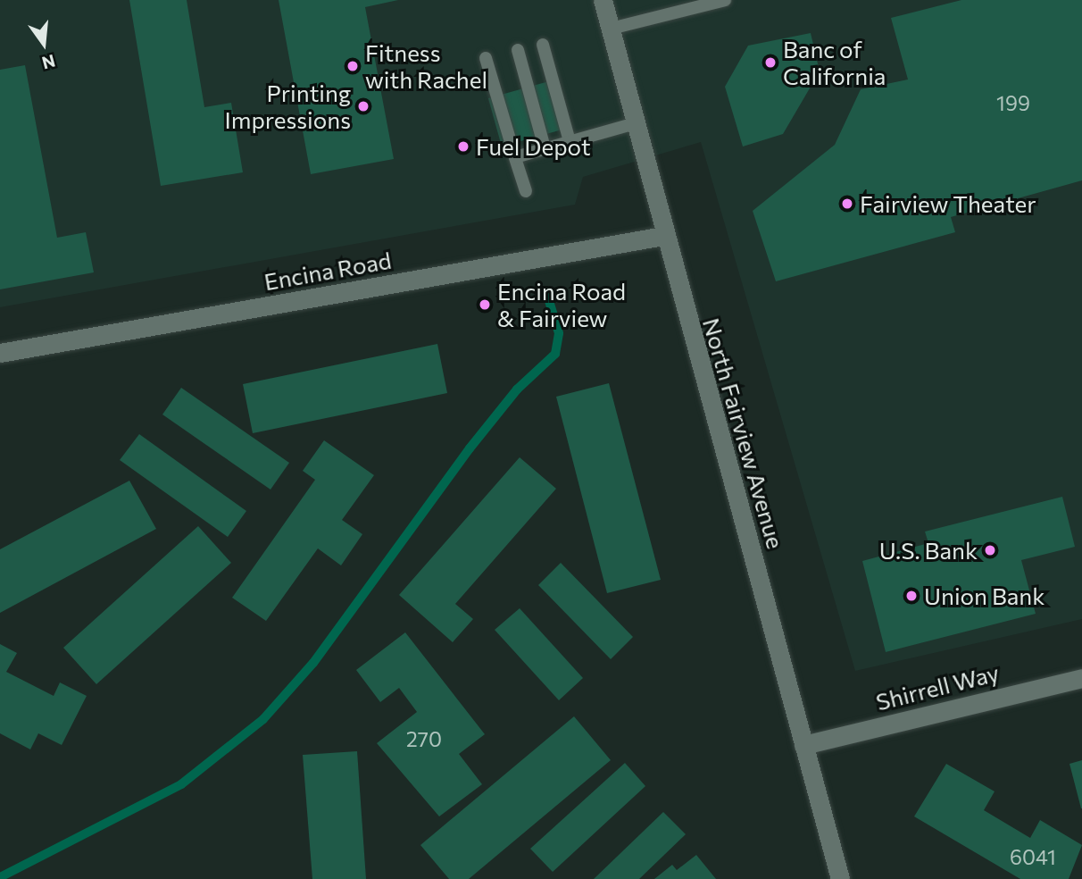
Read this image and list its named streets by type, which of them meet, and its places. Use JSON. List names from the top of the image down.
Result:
{
  "streets": {
    "street": ["Encina Road", "North Fairview Avenue", "Shirrell Way"]
  },
  "crossings": [
    ["Encina Road", "North Fairview Avenue"],
    ["North Fairview Avenue", "Shirrell Way"]
  ],
  "places": [
    "Banc of California",
    "Fitness with Rachel",
    "Printing Impressions",
    "Fuel Depot",
    "Fairview Theater",
    "Encina Road & Fairview",
    "U.S. Bank",
    "Union Bank"
  ],
  "house_numbers": ["199", "270", "6041"],
  "north": "bottom"
}
